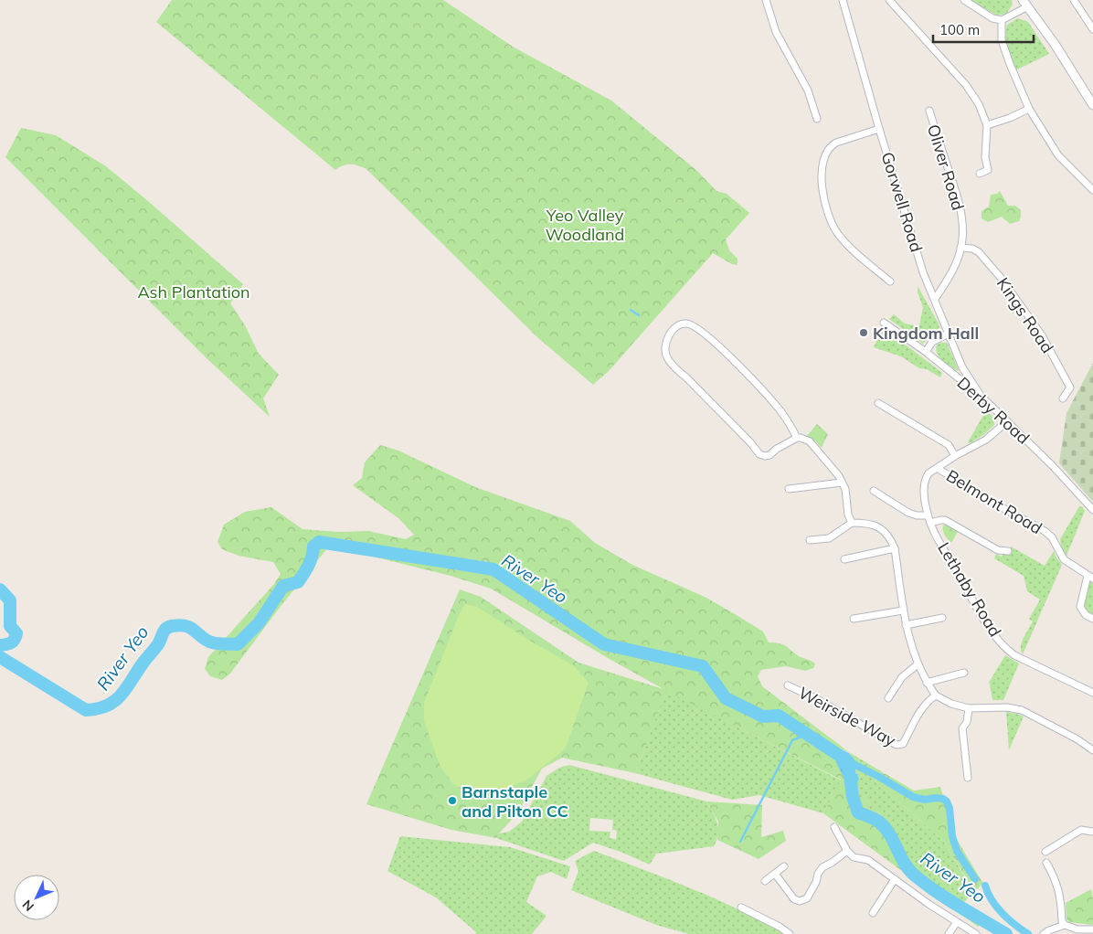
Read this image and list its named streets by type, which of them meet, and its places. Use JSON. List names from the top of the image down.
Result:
{
  "streets": {
    "street": [
      "Oliver Road",
      "Gorwell Road",
      "Kings Road",
      "Derby Road",
      "Belmont Road",
      "Lethaby Road",
      "Weirside Way"
    ]
  },
  "crossings": [
    ["Oliver Road", "Gorwell Road"],
    ["Oliver Road", "Kings Road"],
    ["Gorwell Road", "Derby Road"],
    ["Belmont Road", "Lethaby Road"]
  ],
  "water": ["River Yeo"],
  "parks": ["Yeo Valley Woodland", "Ash Plantation"],
  "places": ["Kingdom Hall", "Barnstaple and Pilton CC"],
  "scale_bar": "100 m",
  "north": "bottom left"
}
